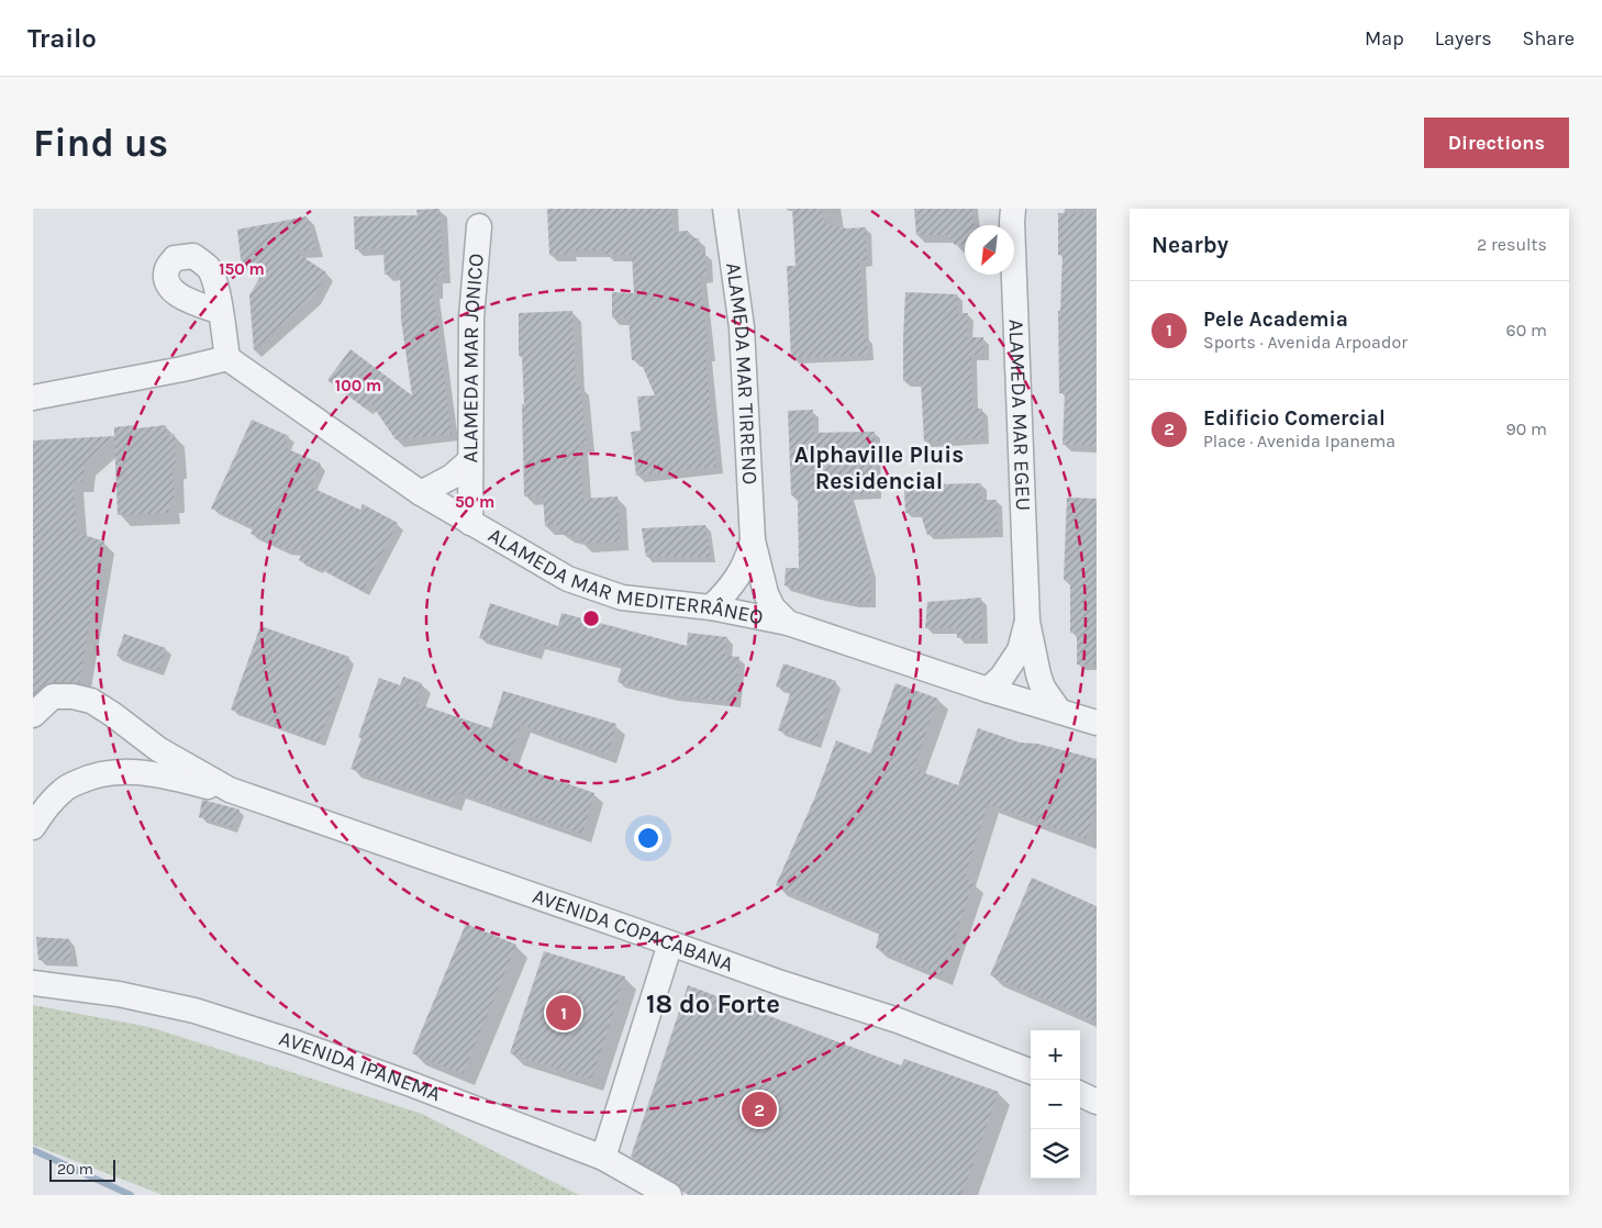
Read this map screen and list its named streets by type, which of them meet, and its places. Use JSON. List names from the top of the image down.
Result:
{
  "streets": {
    "street": [
      "ALAMEDA MAR JONICO",
      "ALAMEDA MAR TIRRENO",
      "ALAMEDA MAR EGEU",
      "ALAMEDA MAR MEDITERRÂNEO",
      "AVENIDA COPACABANA",
      "AVENIDA IPANEMA"
    ]
  },
  "crossings": [
    ["ALAMEDA MAR JONICO", "ALAMEDA MAR MEDITERRÂNEO"],
    ["ALAMEDA MAR TIRRENO", "ALAMEDA MAR MEDITERRÂNEO"],
    ["ALAMEDA MAR EGEU", "ALAMEDA MAR MEDITERRÂNEO"]
  ],
  "districts": ["Alphaville Pluis Residencial", "18 do Forte"],
  "scale_bar": "20 m",
  "north": "bottom left",
  "page": {
    "header": "Trailo",
    "nav": ["Map", "Layers", "Share"],
    "buttons": "Directions",
    "title": "Find us",
    "heading": ["Nearby", "2 results"],
    "list": [
      {
        "mark": "1",
        "name": "Pele Academia",
        "note": "Sports · Avenida Arpoador",
        "value": "60 m"
      },
      {
        "mark": "2",
        "name": "Edificio Comercial",
        "note": "Place · Avenida Ipanema",
        "value": "90 m"
      }
    ],
    "pins": ["1", "2"],
    "map_buttons": ["+", "−"],
    "scale": "20 m"
  },
  "rings": ["150 m", "100 m", "50 m"]
}
